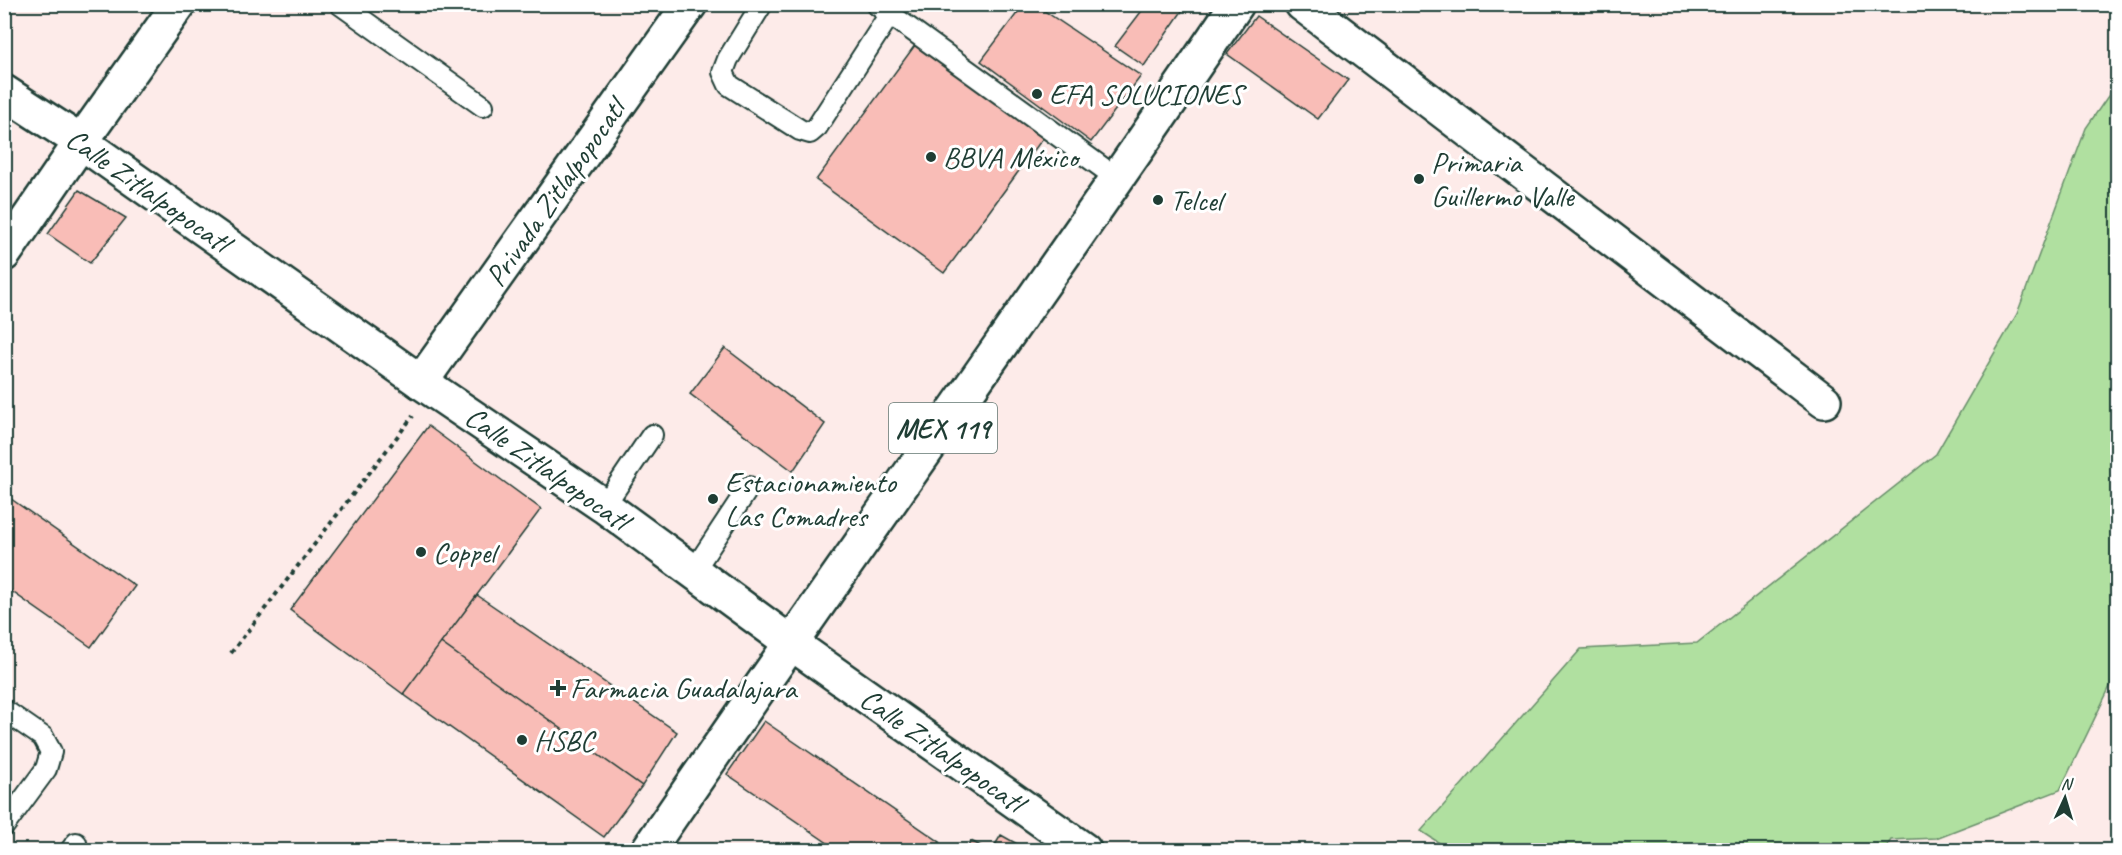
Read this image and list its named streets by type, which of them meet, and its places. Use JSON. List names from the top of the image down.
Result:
{
  "streets": {
    "street": ["Calle Zitlalpopocatl", "Privada Zitlalpopocatl", "MEX 119"]
  },
  "crossings": [
    ["Calle Zitlalpopocatl", "Privada Zitlalpopocatl"],
    ["Calle Zitlalpopocatl", "MEX 119"]
  ],
  "places": {
    "other": [
      "EFA SOLUCIONES",
      "BBVA México",
      "Primaria Guillermo Valle",
      "Telcel",
      "Estacionamiento Las Comadres",
      "Coppel",
      "HSBC"
    ],
    "health": ["Farmacia Guadalajara"]
  },
  "north": "top"
}
